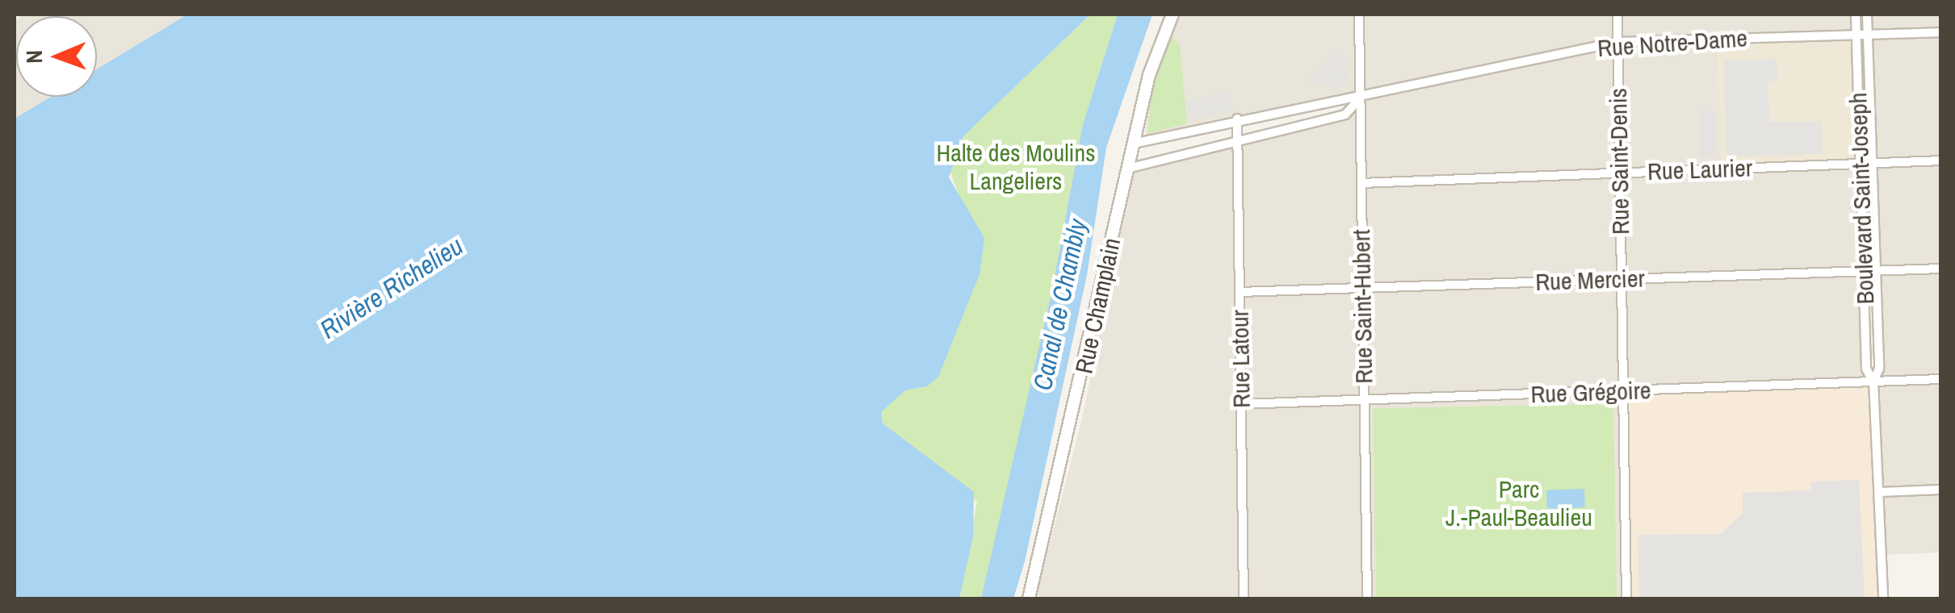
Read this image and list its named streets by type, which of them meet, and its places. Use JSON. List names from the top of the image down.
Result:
{
  "streets": {
    "street": [
      "Rue Notre-Dame",
      "Rue Saint-Denis",
      "Rue Laurier",
      "Boulevard Saint-Joseph",
      "Rue Mercier",
      "Rue Champlain",
      "Rue Saint-Hubert",
      "Rue Latour",
      "Rue Grégoire"
    ]
  },
  "crossings": [
    ["Rue Notre-Dame", "Rue Saint-Denis"],
    ["Rue Notre-Dame", "Boulevard Saint-Joseph"],
    ["Rue Notre-Dame", "Rue Champlain"],
    ["Rue Notre-Dame", "Rue Saint-Hubert"],
    ["Rue Notre-Dame", "Rue Latour"],
    ["Rue Saint-Denis", "Rue Laurier"],
    ["Rue Saint-Denis", "Rue Mercier"],
    ["Rue Saint-Denis", "Rue Grégoire"],
    ["Rue Laurier", "Boulevard Saint-Joseph"],
    ["Rue Laurier", "Rue Saint-Hubert"],
    ["Boulevard Saint-Joseph", "Rue Mercier"],
    ["Boulevard Saint-Joseph", "Rue Grégoire"],
    ["Rue Mercier", "Rue Saint-Hubert"],
    ["Rue Mercier", "Rue Latour"],
    ["Rue Saint-Hubert", "Rue Grégoire"],
    ["Rue Latour", "Rue Grégoire"]
  ],
  "water": ["Rivière Richelieu", "Canal de Chambly"],
  "parks": ["Halte des Moulins Langeliers", "Parc J.-Paul-Beaulieu"],
  "north": "left"
}
